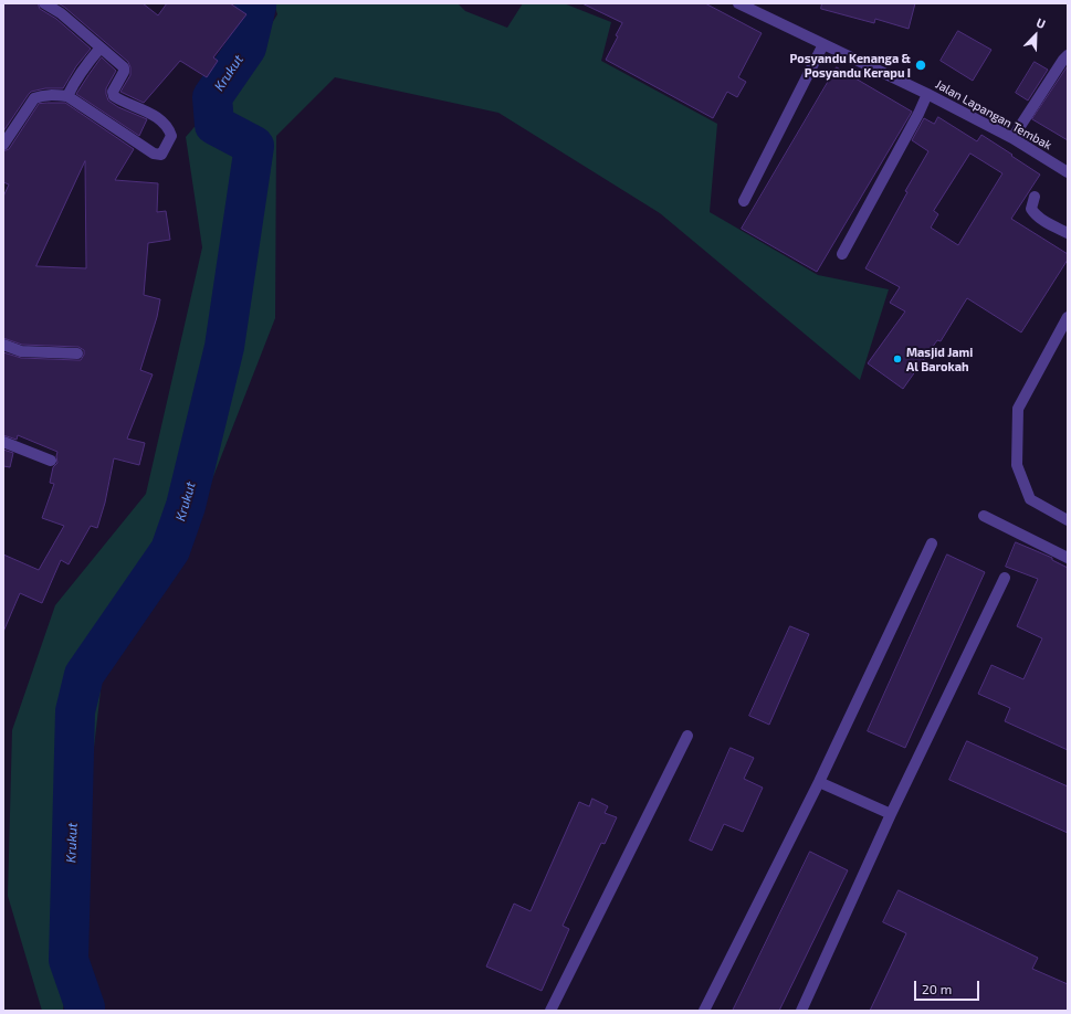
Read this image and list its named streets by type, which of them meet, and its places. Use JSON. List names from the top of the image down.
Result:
{
  "streets": {
    "street": ["Jalan Lapangan Tembak"]
  },
  "water": ["Krukut"],
  "places": ["Posyandu Kenanga & Posyandu Kerapu I", "Masjid Jami Al Barokah"],
  "scale_bar": "20 m",
  "north": "top right"
}
